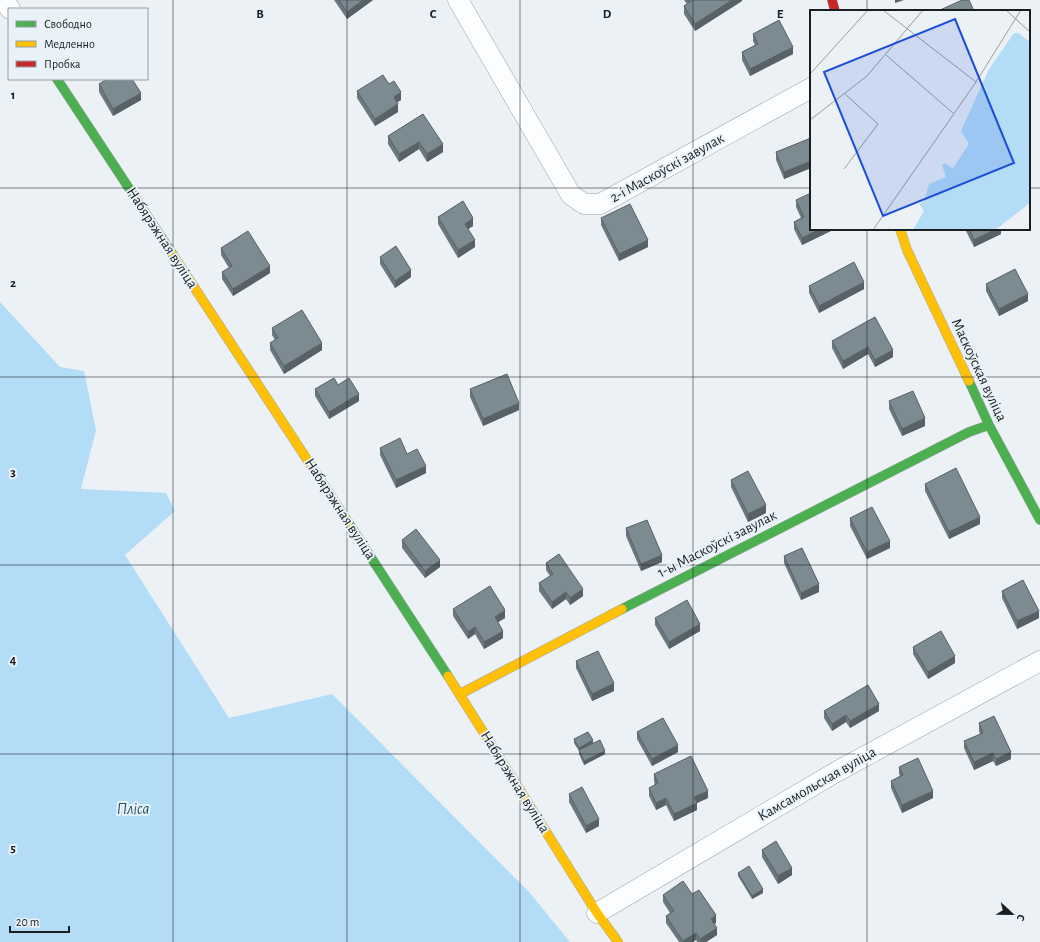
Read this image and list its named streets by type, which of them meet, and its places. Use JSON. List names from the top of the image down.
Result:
{
  "streets": {
    "street": [
      "2-і Маскоўскі завулак",
      "Набярэжная вуліца",
      "Маскоўская вуліца",
      "1-ы Маскоўскі завулак",
      "Камсамольская вуліца"
    ]
  },
  "crossings": [
    ["Набярэжная вуліца", "1-ы Маскоўскі завулак"],
    ["Набярэжная вуліца", "Камсамольская вуліца"],
    ["Маскоўская вуліца", "1-ы Маскоўскі завулак"]
  ],
  "water": ["Пліса"],
  "legend": ["Свободно", "Медленно", "Пробка"],
  "scale_bar": "20 m",
  "north": "right",
  "grid": {
    "columns": [
      "B",
      "C",
      "D",
      "E"
    ],
    "rows": [
      "1",
      "2",
      "3",
      "4",
      "5"
    ]
  }
}
